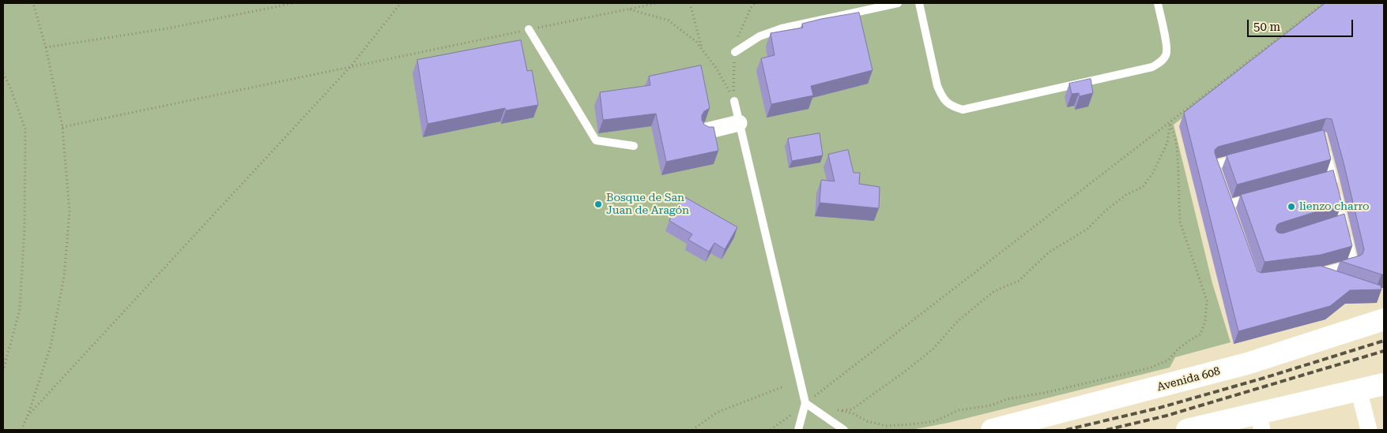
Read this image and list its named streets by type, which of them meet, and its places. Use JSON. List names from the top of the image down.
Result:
{
  "streets": {
    "highway": ["Avenida 608"]
  },
  "places": ["Bosque de San Juan de Aragón", "lienzo charro"],
  "scale_bar": "50 m"
}
